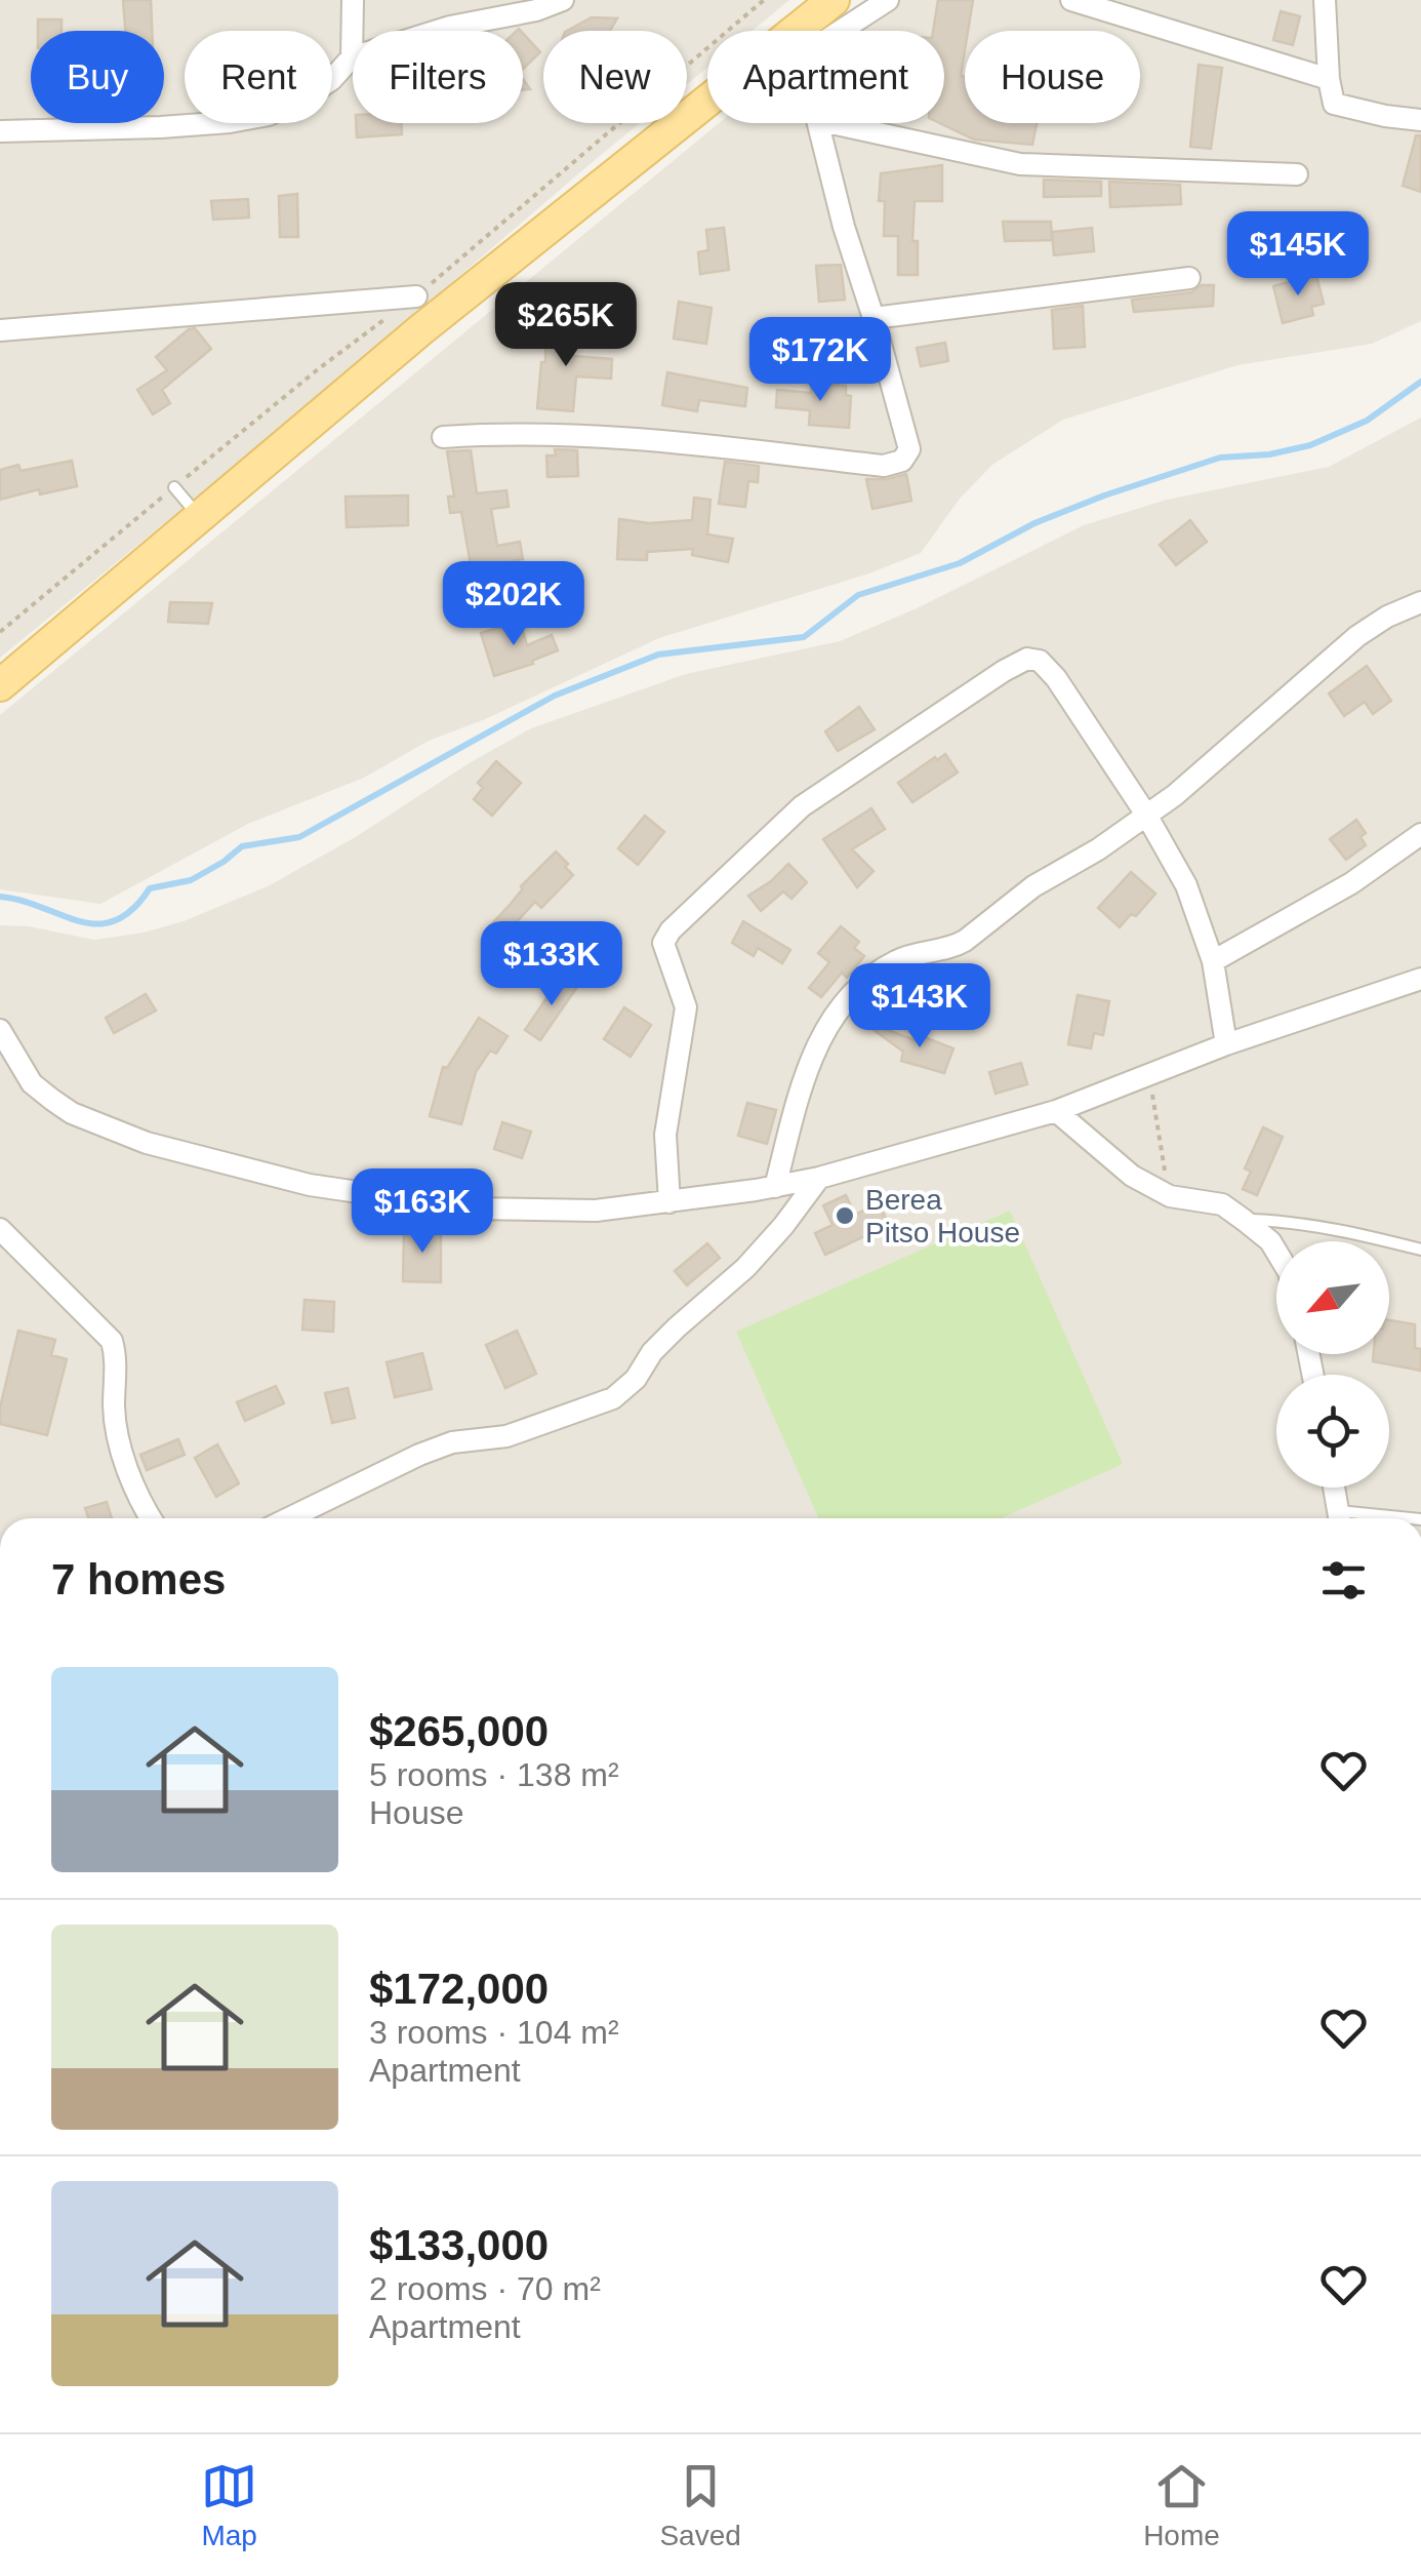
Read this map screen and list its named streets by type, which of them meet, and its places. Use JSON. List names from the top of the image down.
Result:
{
  "places": ["Berea Pitso House"],
  "north": "bottom left",
  "page": {
    "chip": [
      "Buy",
      "Rent",
      "Filters",
      "New",
      "Apartment",
      "House"
    ],
    "price": [
      "$145K",
      "$265K",
      "$172K",
      "$202K",
      "$133K",
      "$143K",
      "$163K"
    ],
    "heading": "7 homes",
    "list": [
      {
        "name": "$265,000",
        "note": "5 rooms · 138 m² · House"
      },
      {
        "name": "$172,000",
        "note": "3 rooms · 104 m² · Apartment"
      },
      {
        "name": "$133,000",
        "note": "2 rooms · 70 m² · Apartment"
      }
    ],
    "tabs": ["Map", "Saved", "Home"]
  }
}
